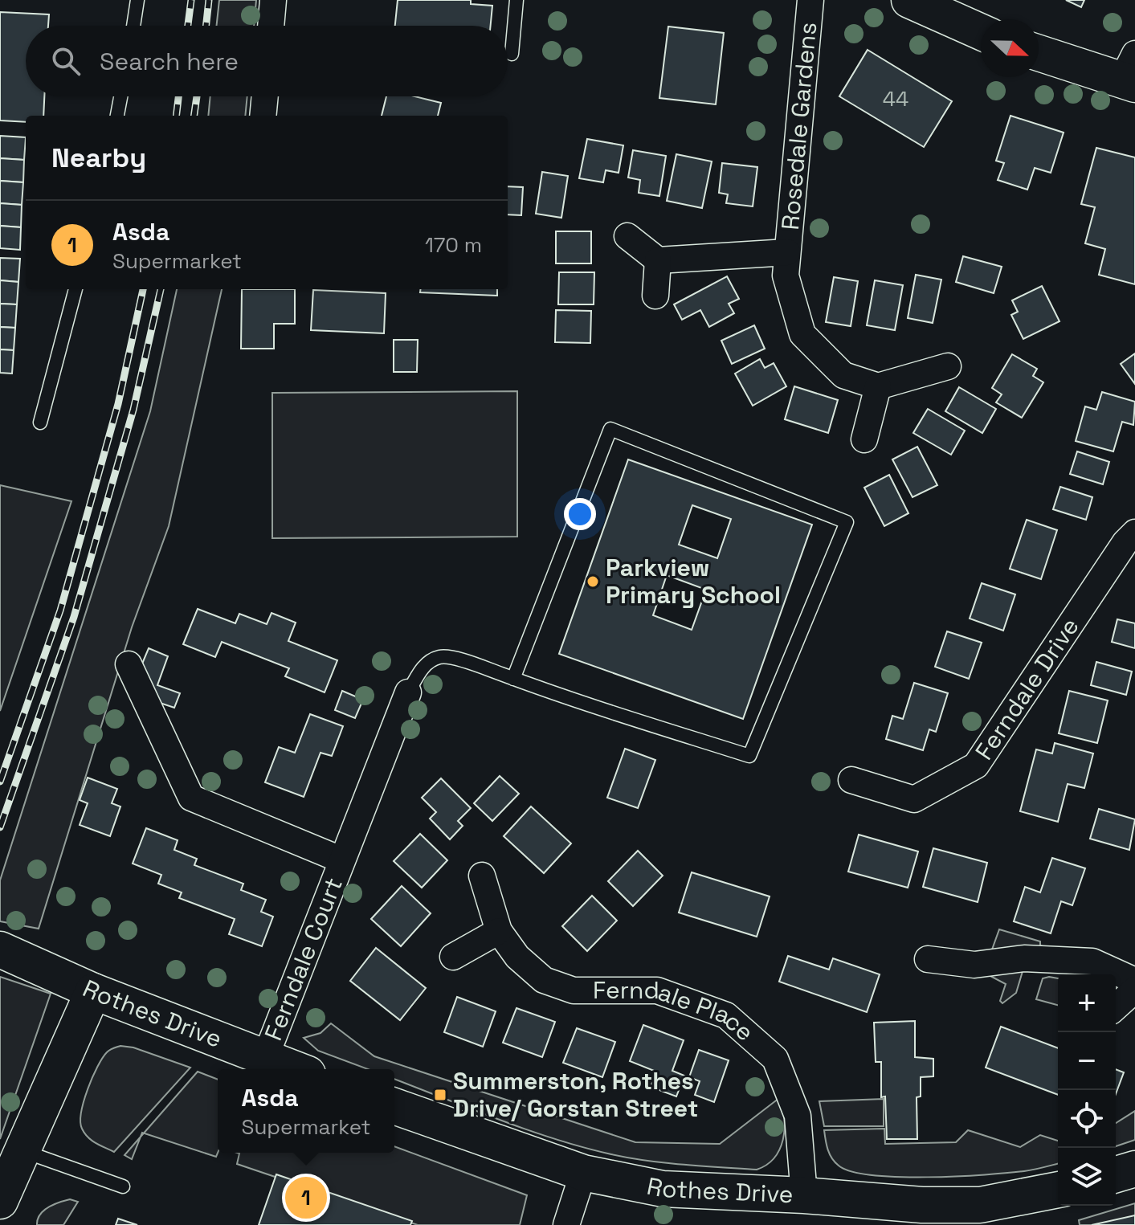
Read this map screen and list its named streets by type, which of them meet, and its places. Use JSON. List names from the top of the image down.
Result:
{
  "streets": {
    "street": [
      "Rosedale Gardens",
      "Ferndale Drive",
      "Ferndale Court",
      "Rothes Drive",
      "Ferndale Place"
    ]
  },
  "crossings": [
    ["Ferndale Court", "Rothes Drive"],
    ["Rothes Drive", "Ferndale Place"]
  ],
  "places": {
    "other": ["Parkview Primary School"],
    "transit": ["Summerston, Rothes Drive/ Gorstan Street"]
  },
  "house_numbers": ["44"],
  "north": "right",
  "page": {
    "search": "Search here",
    "heading": "Nearby",
    "list": [
      {
        "mark": "1",
        "name": "Asda",
        "note": "Supermarket",
        "value": "170 m"
      }
    ],
    "map_buttons": ["+", "−"],
    "popup": ["Asda", "Supermarket"],
    "pins": "1"
  }
}
